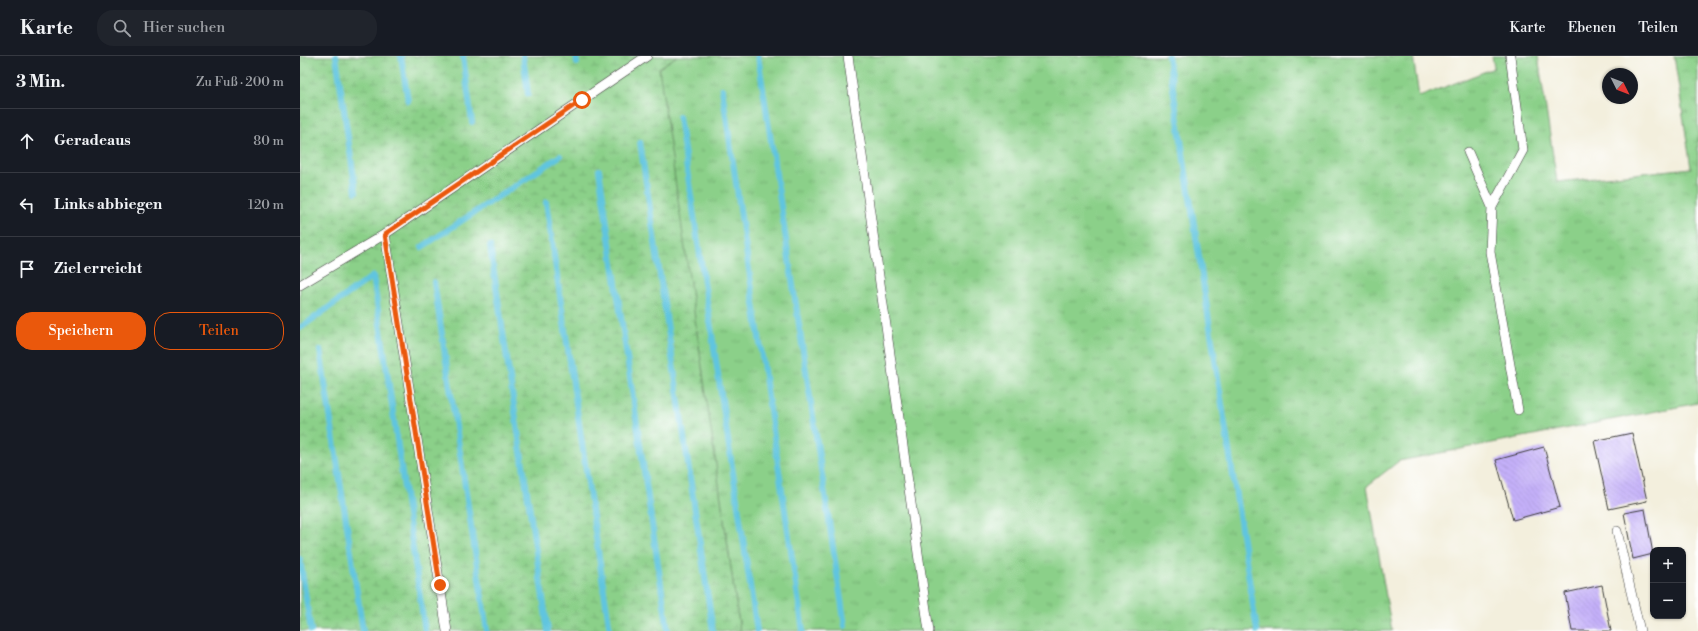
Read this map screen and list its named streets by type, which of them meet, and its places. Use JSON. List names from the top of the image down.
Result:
{
  "north": "bottom right",
  "page": {
    "header": "Karte",
    "search": "Hier suchen",
    "nav": ["Karte", "Ebenen", "Teilen"],
    "heading": ["3 Min.", "Zu Fuß · 200 m"],
    "list": [
      ["Geradeaus", "80 m"],
      ["Links abbiegen", "120 m"],
      "Ziel erreicht"
    ],
    "buttons": ["Speichern", "Teilen"],
    "map_buttons": ["+", "−"]
  }
}
